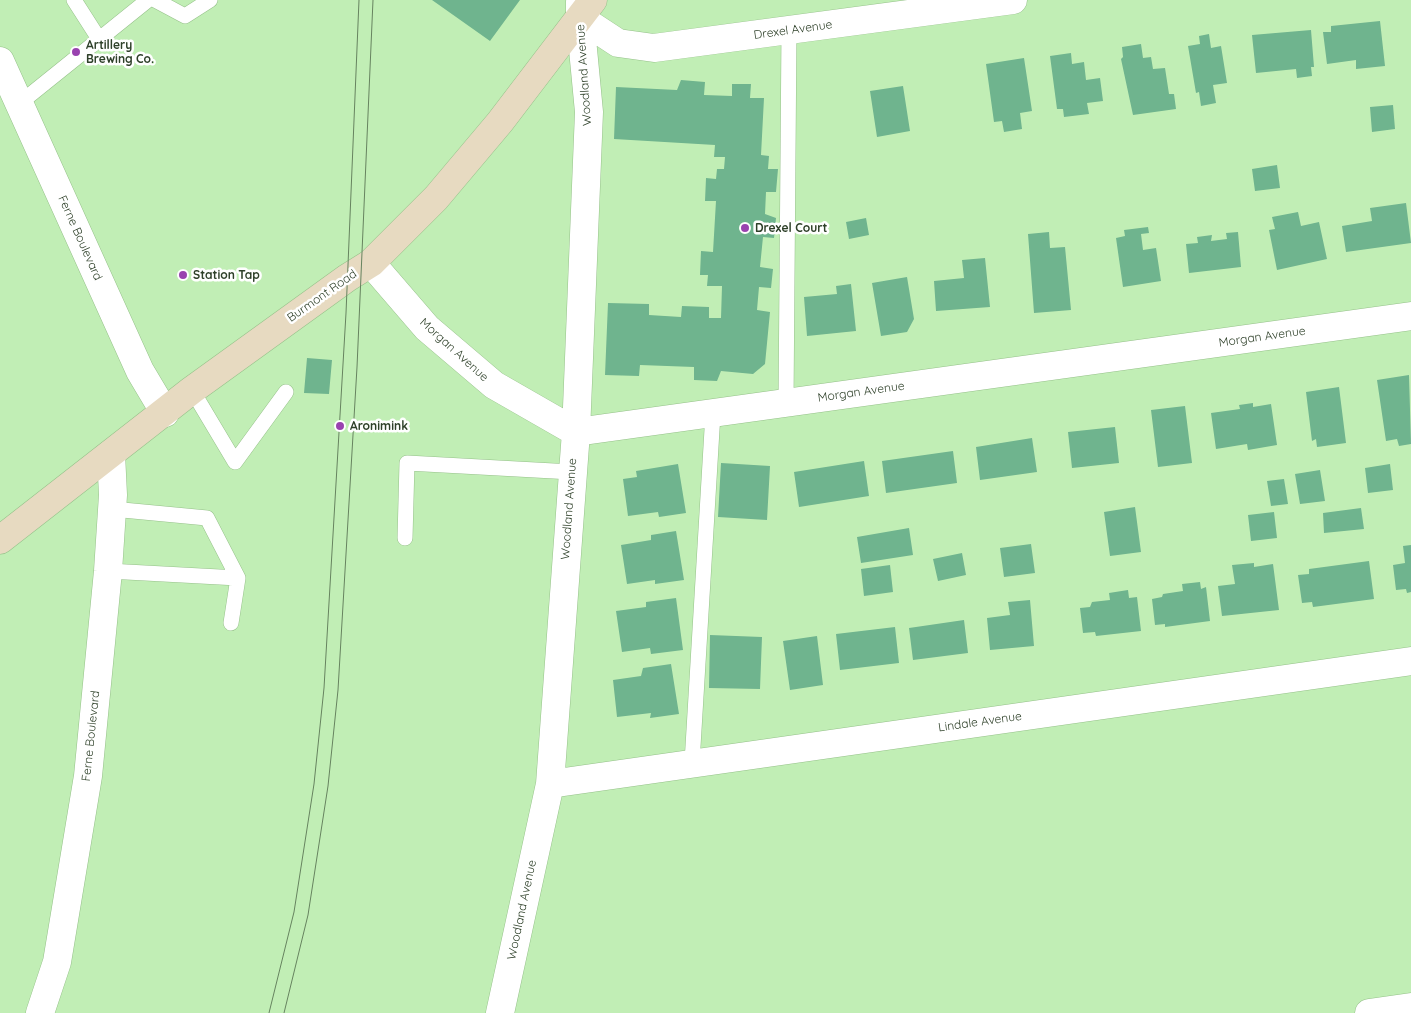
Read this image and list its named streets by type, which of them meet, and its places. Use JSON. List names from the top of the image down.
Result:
{
  "streets": {
    "street": [
      "Drexel Avenue",
      "Woodland Avenue",
      "Ferne Boulevard",
      "Burmont Road",
      "Morgan Avenue",
      "Lindale Avenue"
    ]
  },
  "crossings": [
    ["Drexel Avenue", "Woodland Avenue"],
    ["Drexel Avenue", "Burmont Road"],
    ["Woodland Avenue", "Burmont Road"],
    ["Woodland Avenue", "Morgan Avenue"],
    ["Woodland Avenue", "Lindale Avenue"],
    ["Ferne Boulevard", "Burmont Road"],
    ["Burmont Road", "Morgan Avenue"]
  ],
  "places": [
    "Artillery Brewing Co.",
    "Drexel Court",
    "Station Tap",
    "Aronimink"
  ]
}
